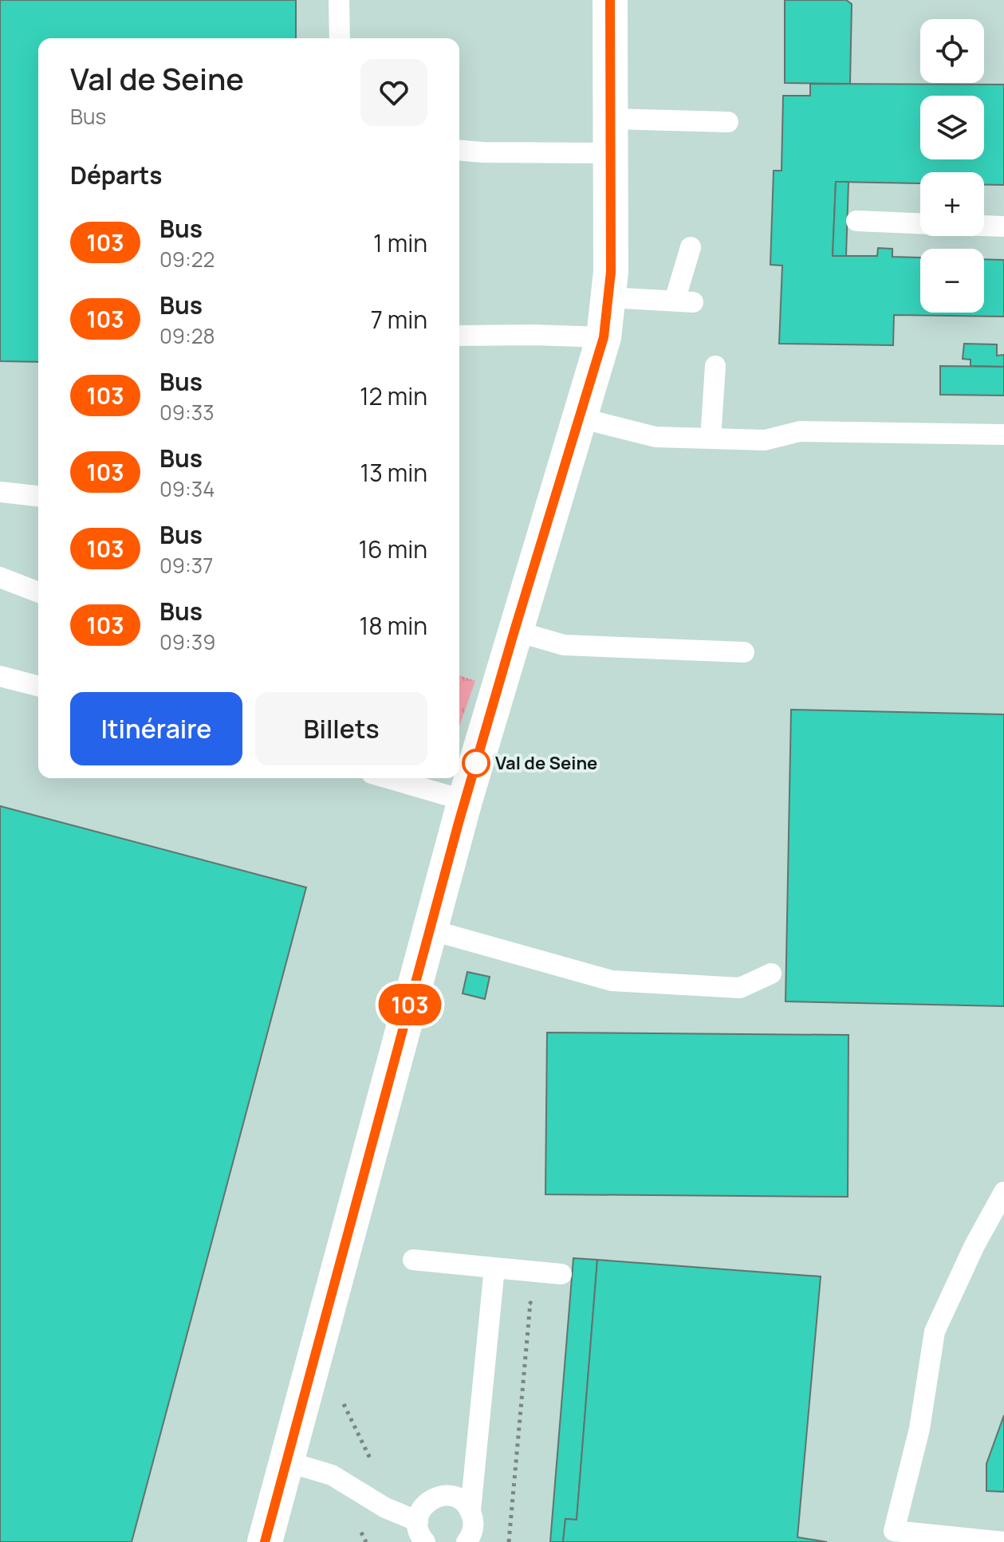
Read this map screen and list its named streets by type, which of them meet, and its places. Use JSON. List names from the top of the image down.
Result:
{
  "places": ["Val de Seine"],
  "lines": ["bus line 103"],
  "page": {
    "on_map": "103",
    "map_buttons": ["+", "−"],
    "heading": [
      ["Val de Seine", "Bus"],
      "Départs"
    ],
    "list": [
      {
        "mark": "103",
        "name": "Bus",
        "note": "09:22",
        "value": "1 min"
      },
      {
        "mark": "103",
        "name": "Bus",
        "note": "09:28",
        "value": "7 min"
      },
      {
        "mark": "103",
        "name": "Bus",
        "note": "09:33",
        "value": "12 min"
      },
      {
        "mark": "103",
        "name": "Bus",
        "note": "09:34",
        "value": "13 min"
      },
      {
        "mark": "103",
        "name": "Bus",
        "note": "09:37",
        "value": "16 min"
      },
      {
        "mark": "103",
        "name": "Bus",
        "note": "09:39",
        "value": "18 min"
      }
    ],
    "buttons": ["Itinéraire", "Billets"]
  }
}
